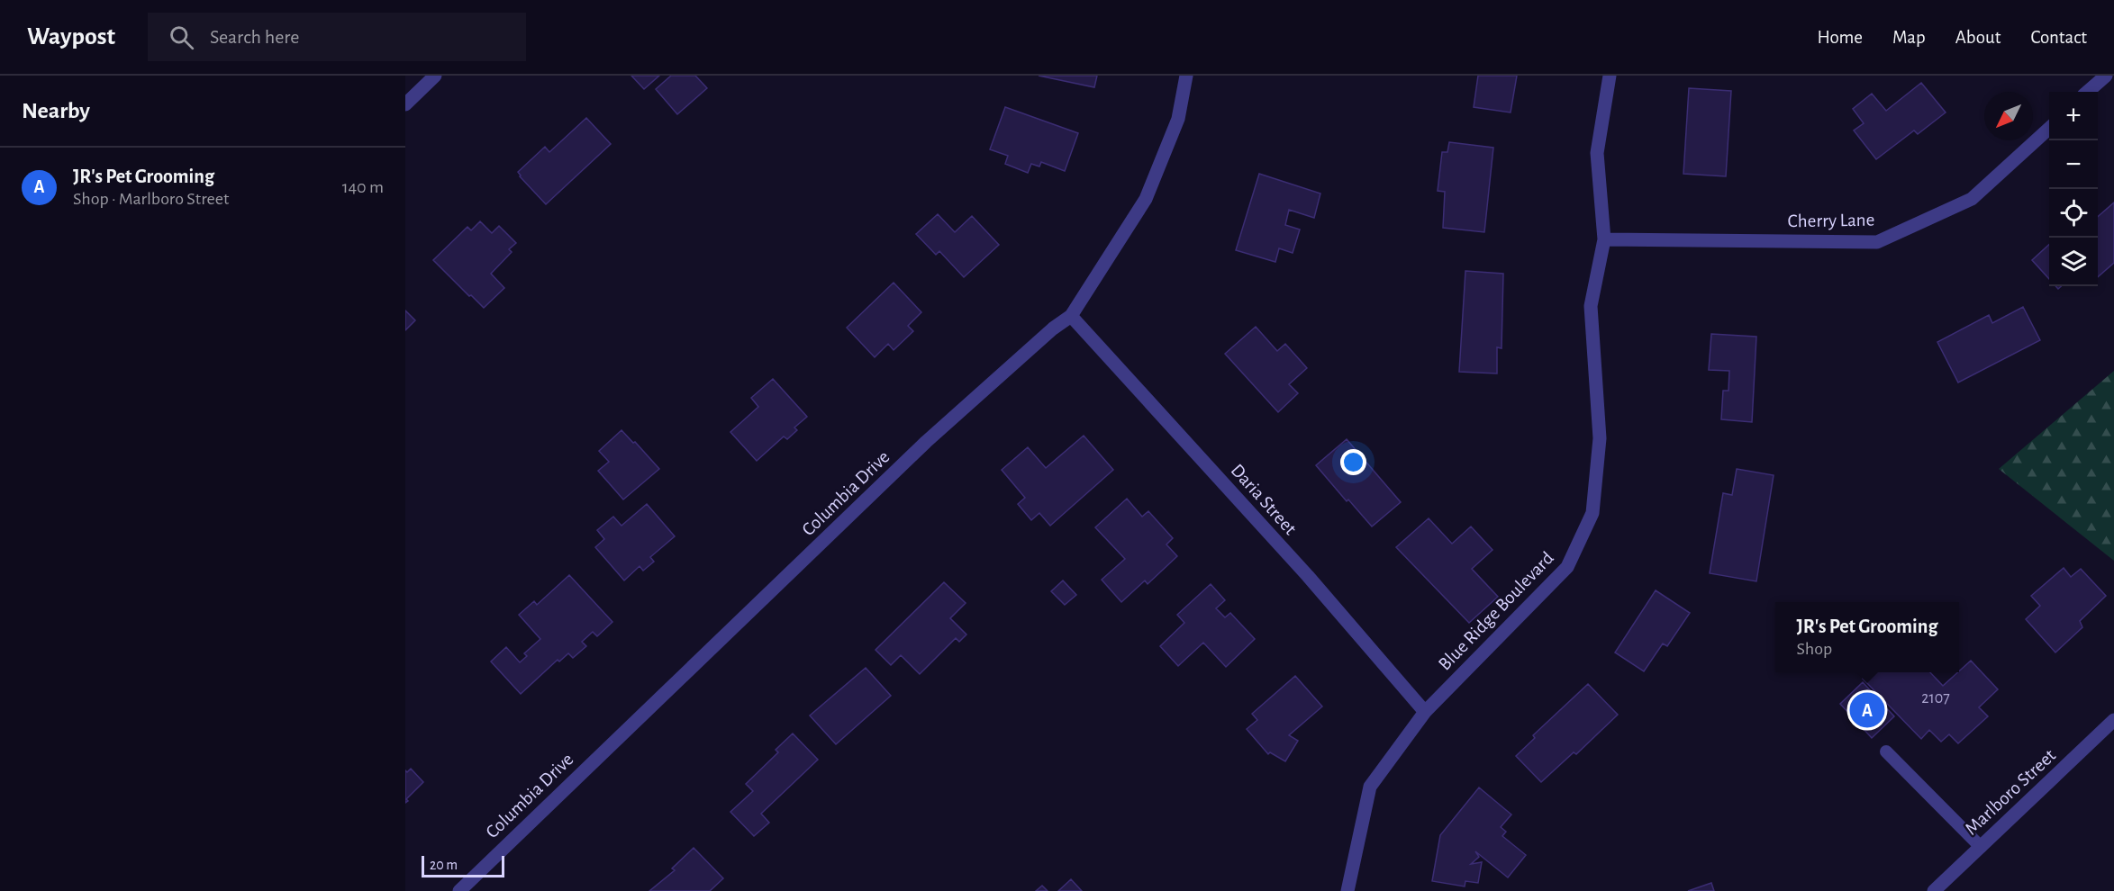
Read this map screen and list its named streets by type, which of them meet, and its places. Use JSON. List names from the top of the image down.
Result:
{
  "streets": {
    "street": [
      "Cherry Lane",
      "Columbia Drive",
      "Daria Street",
      "Blue Ridge Boulevard",
      "Marlboro Street"
    ]
  },
  "crossings": [
    ["Cherry Lane", "Blue Ridge Boulevard"],
    ["Columbia Drive", "Daria Street"],
    ["Daria Street", "Blue Ridge Boulevard"]
  ],
  "house_numbers": ["2107"],
  "scale_bar": "20 m",
  "north": "bottom left",
  "page": {
    "header": "Waypost",
    "search": "Search here",
    "nav": [
      "Home",
      "Map",
      "About",
      "Contact"
    ],
    "heading": "Nearby",
    "map_buttons": ["+", "−"],
    "list": [
      {
        "mark": "A",
        "name": "JR's Pet Grooming",
        "note": "Shop · Marlboro Street",
        "value": "140 m"
      }
    ],
    "popup": ["JR's Pet Grooming", "Shop"],
    "pins": "A",
    "scale": "20 m"
  }
}
